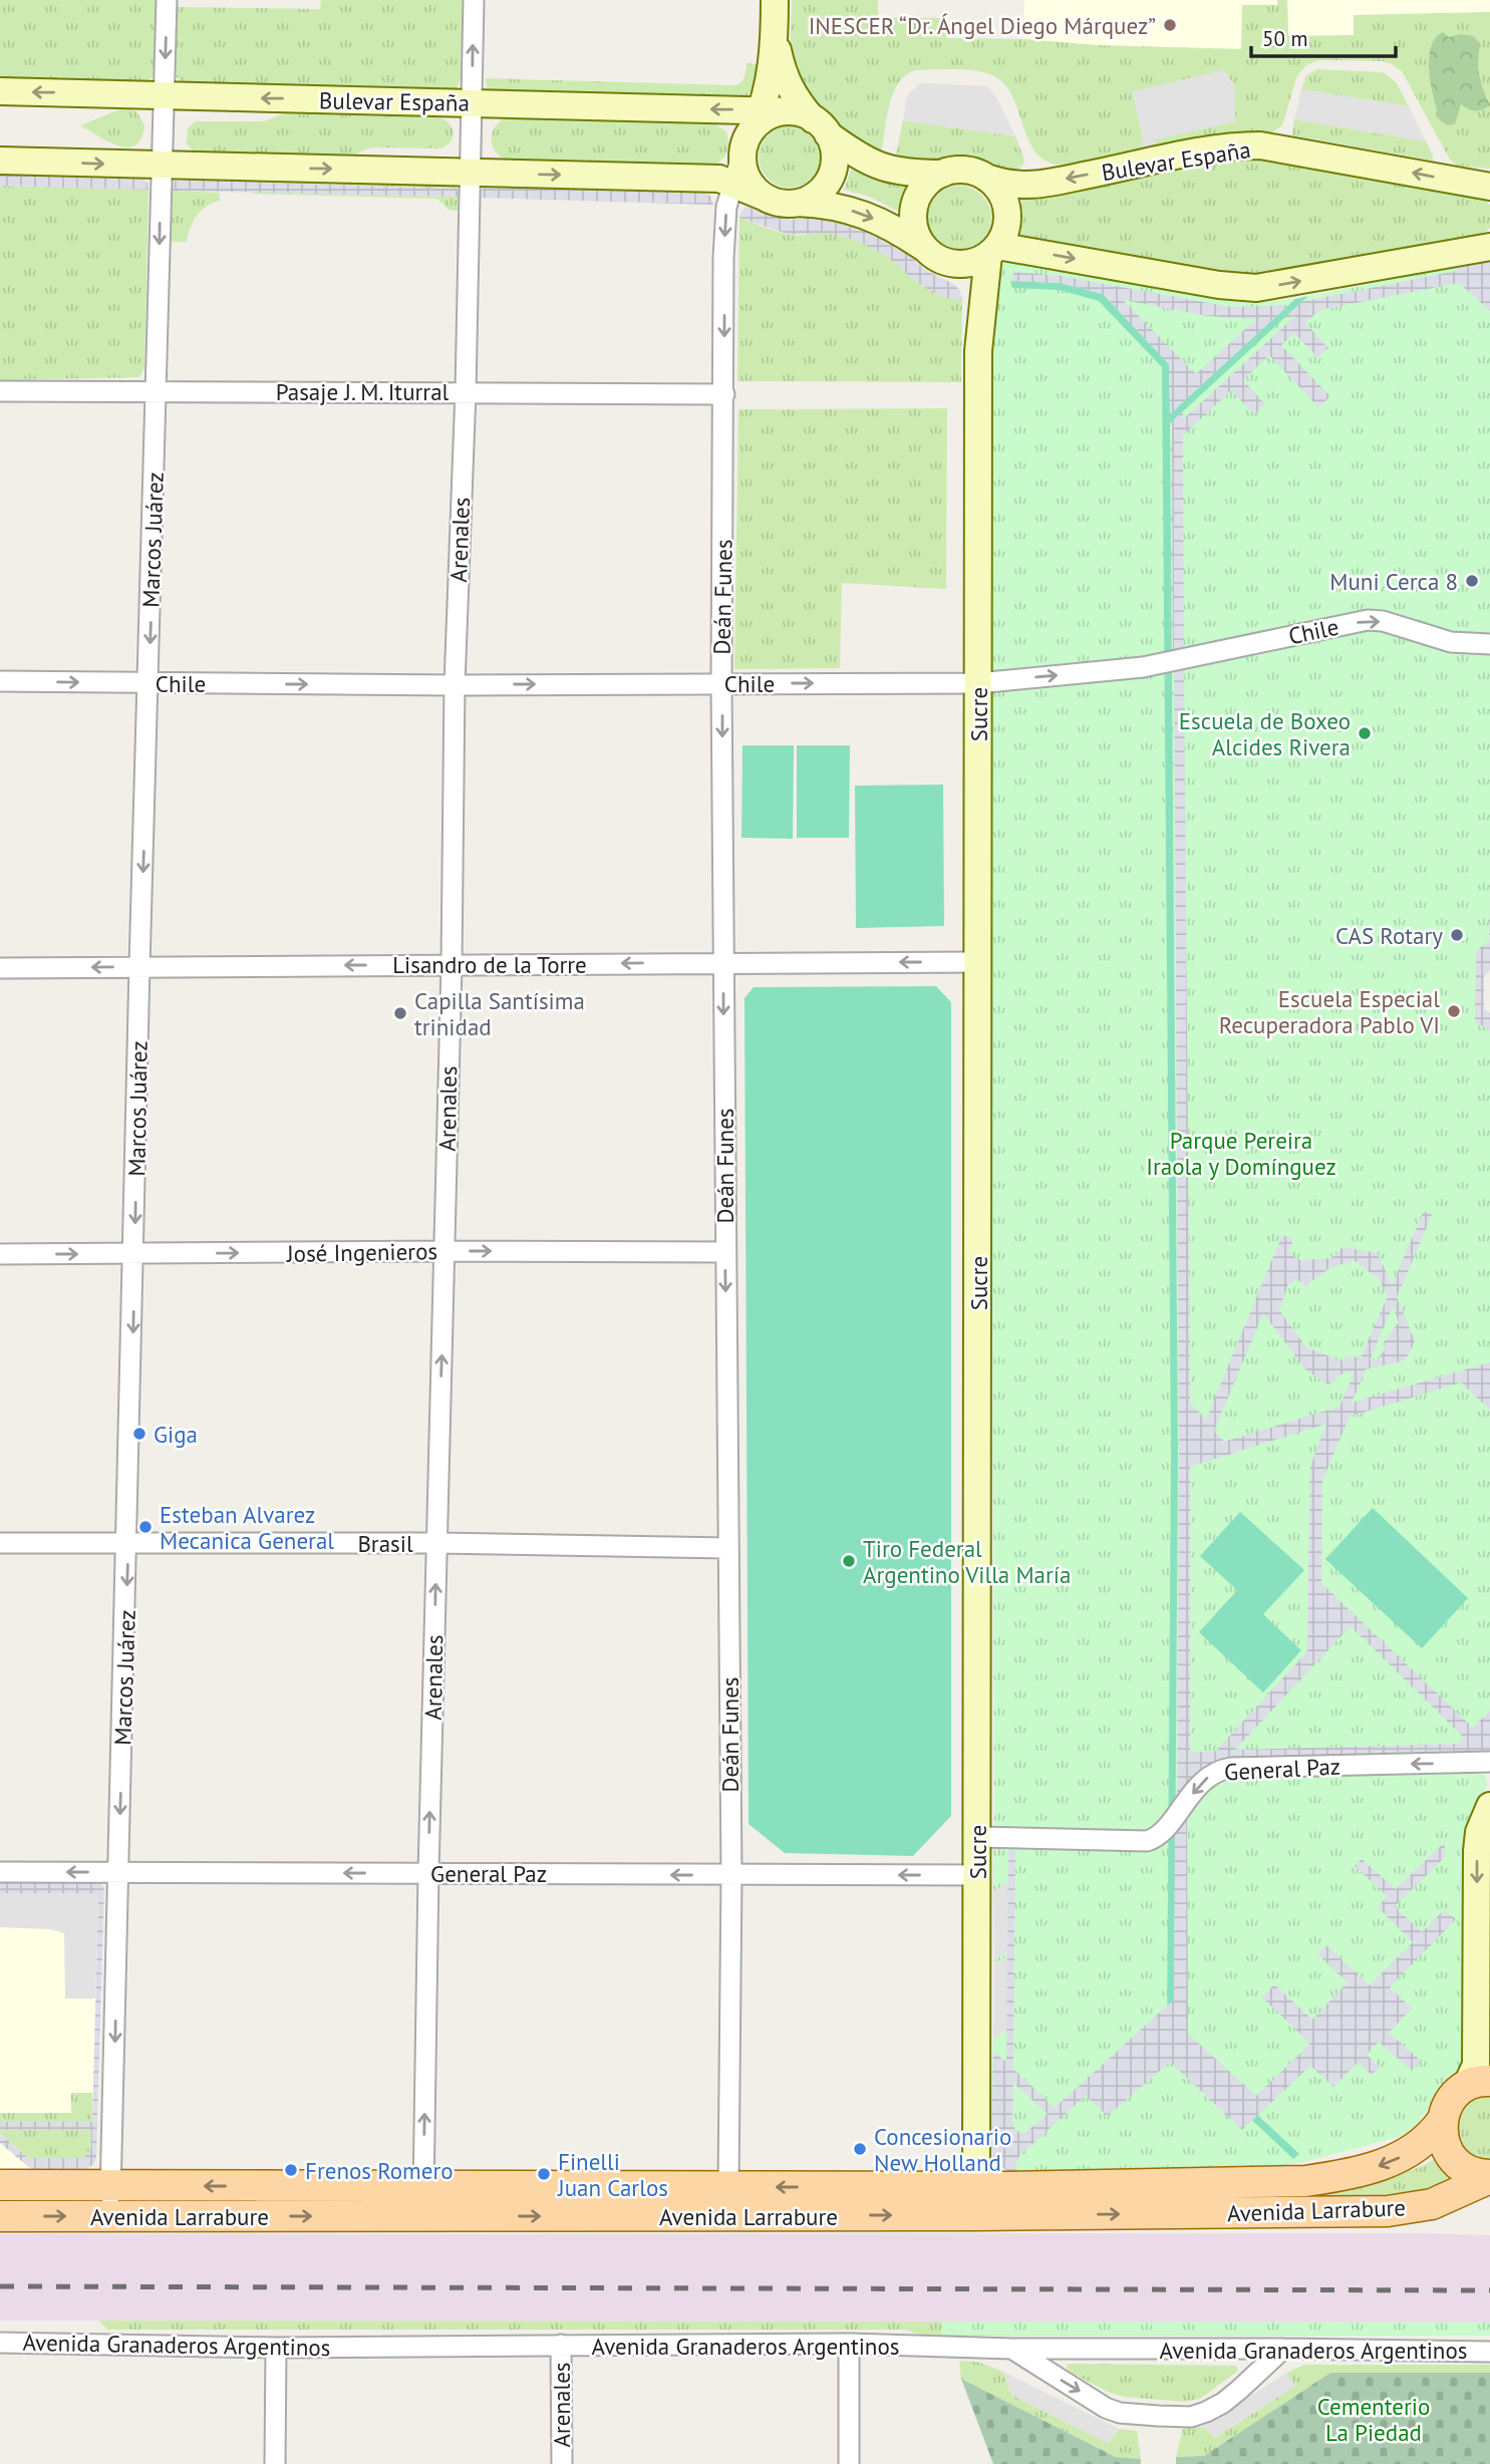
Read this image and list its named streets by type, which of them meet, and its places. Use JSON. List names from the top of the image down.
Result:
{
  "streets": {
    "main road": [
      "Bulevar España",
      "Deán Funes",
      "Sucre",
      "Avenida Larrabure"
    ],
    "street": [
      "Pasaje J. M. Iturral",
      "Marcos Juárez",
      "Arenales",
      "Chile",
      "Lisandro de la Torre",
      "José Ingenieros",
      "Brasil",
      "General Paz",
      "Avenida Granaderos Argentinos"
    ]
  },
  "crossings": [
    ["Bulevar España", "Marcos Juárez"],
    ["Bulevar España", "Arenales"],
    ["Bulevar España", "Deán Funes"],
    ["Bulevar España", "Sucre"],
    ["Pasaje J. M. Iturral", "Marcos Juárez"],
    ["Pasaje J. M. Iturral", "Arenales"],
    ["Pasaje J. M. Iturral", "Deán Funes"],
    ["Marcos Juárez", "Chile"],
    ["Marcos Juárez", "Lisandro de la Torre"],
    ["Marcos Juárez", "José Ingenieros"],
    ["Marcos Juárez", "Brasil"],
    ["Marcos Juárez", "General Paz"],
    ["Marcos Juárez", "Avenida Larrabure"],
    ["Arenales", "Chile"],
    ["Arenales", "Lisandro de la Torre"],
    ["Arenales", "José Ingenieros"],
    ["Arenales", "Brasil"],
    ["Arenales", "General Paz"],
    ["Arenales", "Avenida Larrabure"],
    ["Arenales", "Avenida Granaderos Argentinos"],
    ["Deán Funes", "Chile"],
    ["Deán Funes", "Lisandro de la Torre"],
    ["Deán Funes", "José Ingenieros"],
    ["Deán Funes", "Brasil"],
    ["Deán Funes", "General Paz"],
    ["Deán Funes", "Avenida Larrabure"],
    ["Chile", "Sucre"],
    ["Sucre", "Lisandro de la Torre"],
    ["Sucre", "General Paz"],
    ["Sucre", "Avenida Larrabure"]
  ],
  "one_way": [
    "Marcos Juárez",
    "Arenales",
    "Deán Funes",
    "Chile",
    "Lisandro de la Torre",
    "José Ingenieros",
    "General Paz"
  ],
  "parks": ["Parque Pereira Iraola y Domínguez", "Cementerio La Piedad"],
  "places": [
    "INESCER “Dr. Ángel Diego Márquez”",
    "Muni Cerca 8",
    "Escuela de Boxeo Alcides Rivera",
    "CAS Rotary",
    "Escuela Especial Recuperadora Pablo VI",
    "Capilla Santísima trinidad",
    "Giga",
    "Esteban Alvarez Mecanica General",
    "Tiro Federal Argentino Villa María",
    "Concesionario New Holland",
    "Frenos Romero",
    "Finelli Juan Carlos"
  ],
  "scale_bar": "50 m"
}
